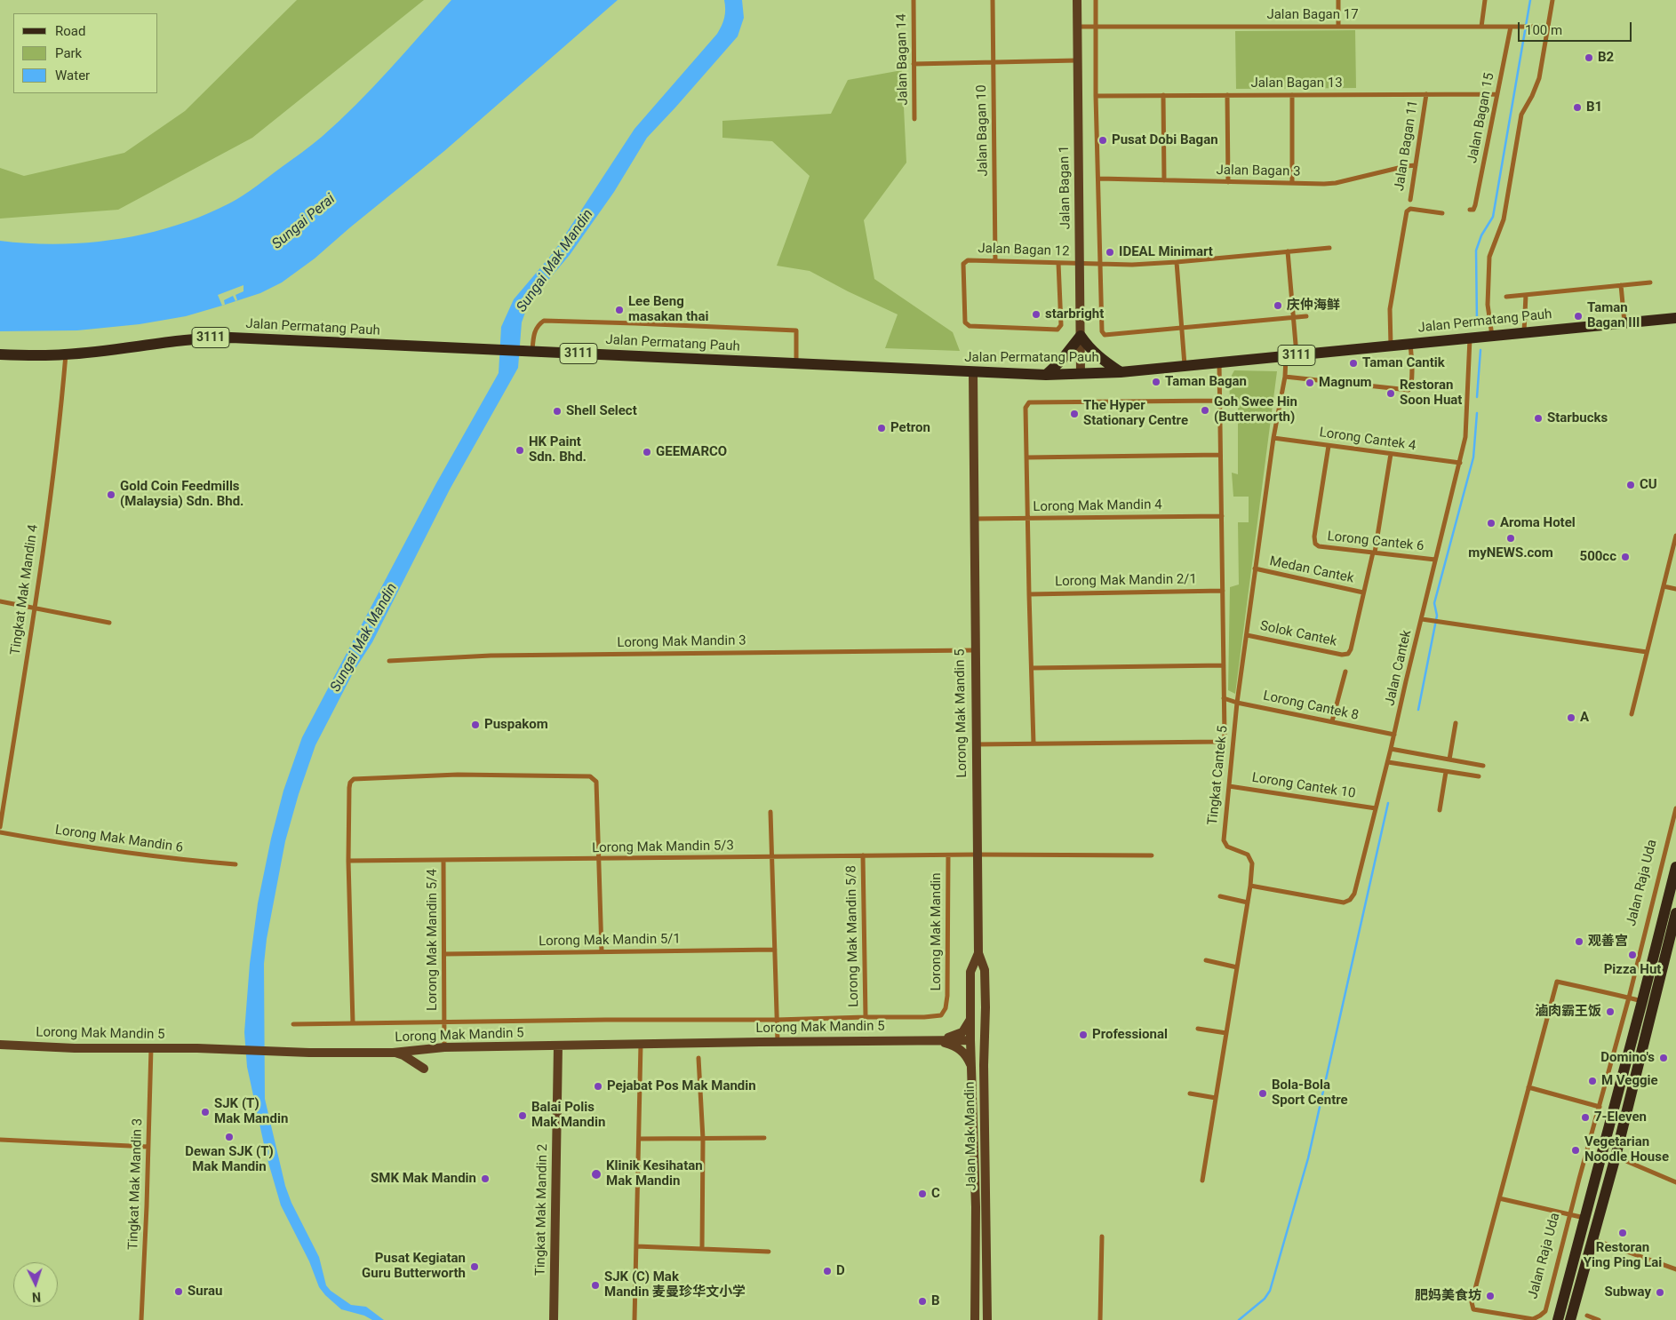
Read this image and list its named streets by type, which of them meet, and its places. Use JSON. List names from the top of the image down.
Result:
{
  "streets": {
    "main road": ["Jalan Permatang Pauh", "3111"],
    "street": [
      "Jalan Bagan 17",
      "Jalan Bagan 14",
      "Jalan Bagan 13",
      "Jalan Bagan 15",
      "Jalan Bagan 10",
      "Jalan Bagan 11",
      "Jalan Bagan 3",
      "Jalan Bagan 1",
      "Jalan Bagan 12",
      "Lorong Cantek 4",
      "Lorong Mak Mandin 4",
      "Lorong Cantek 6",
      "Medan Cantek",
      "Lorong Mak Mandin 2/1",
      "Tingkat Mak Mandin 4",
      "Solok Cantek",
      "Lorong Mak Mandin 3",
      "Jalan Cantek",
      "Lorong Cantek 8",
      "Lorong Mak Mandin 5",
      "Tingkat Cantek 5",
      "Lorong Cantek 10",
      "Lorong Mak Mandin 6",
      "Lorong Mak Mandin 5/3",
      "Jalan Raja Uda",
      "Lorong Mak Mandin",
      "Lorong Mak Mandin 5/8",
      "Lorong Mak Mandin 5/4",
      "Lorong Mak Mandin 5/1",
      "Jalan Mak Mandin",
      "Tingkat Mak Mandin 3",
      "Tingkat Mak Mandin 2"
    ]
  },
  "crossings": [
    ["Jalan Bagan 17", "Jalan Bagan 15"],
    ["Jalan Bagan 17", "Jalan Bagan 1"],
    ["Jalan Bagan 13", "Jalan Bagan 15"],
    ["Jalan Bagan 13", "Jalan Bagan 11"],
    ["Jalan Bagan 10", "Jalan Bagan 12"],
    ["Jalan Bagan 11", "Jalan Bagan 3"],
    ["Jalan Bagan 1", "Jalan Bagan 12"],
    ["Jalan Bagan 1", "Jalan Permatang Pauh"],
    ["Jalan Permatang Pauh", "Tingkat Mak Mandin 4"],
    ["Jalan Permatang Pauh", "Jalan Cantek"],
    ["Jalan Permatang Pauh", "Lorong Mak Mandin 5"],
    ["Jalan Permatang Pauh", "Tingkat Cantek 5"],
    ["Lorong Cantek 4", "Lorong Cantek 6"],
    ["Lorong Cantek 4", "Solok Cantek"],
    ["Lorong Cantek 4", "Jalan Cantek"],
    ["Lorong Cantek 4", "Tingkat Cantek 5"],
    ["Lorong Mak Mandin 4", "Lorong Mak Mandin 5"],
    ["Lorong Cantek 6", "Solok Cantek"],
    ["Lorong Cantek 6", "Jalan Cantek"],
    ["Medan Cantek", "Solok Cantek"],
    ["Medan Cantek", "Tingkat Cantek 5"],
    ["Solok Cantek", "Tingkat Cantek 5"],
    ["Lorong Mak Mandin 3", "Lorong Mak Mandin 5"],
    ["Jalan Cantek", "Lorong Cantek 8"],
    ["Jalan Cantek", "Tingkat Cantek 5"],
    ["Jalan Cantek", "Lorong Cantek 10"],
    ["Lorong Cantek 8", "Tingkat Cantek 5"],
    ["Lorong Mak Mandin 5", "Lorong Mak Mandin 5/3"],
    ["Lorong Mak Mandin 5", "Lorong Mak Mandin 5/4"],
    ["Lorong Mak Mandin 5", "Jalan Mak Mandin"],
    ["Lorong Mak Mandin 5", "Tingkat Mak Mandin 3"],
    ["Lorong Mak Mandin 5", "Tingkat Mak Mandin 2"],
    ["Tingkat Cantek 5", "Lorong Cantek 10"],
    ["Lorong Mak Mandin 5/3", "Lorong Mak Mandin"],
    ["Lorong Mak Mandin 5/3", "Lorong Mak Mandin 5/8"],
    ["Lorong Mak Mandin 5/3", "Lorong Mak Mandin 5/4"],
    ["Lorong Mak Mandin", "Lorong Mak Mandin 5/8"],
    ["Lorong Mak Mandin 5/4", "Lorong Mak Mandin 5/1"]
  ],
  "water": ["Sungai Perai", "Sungai Mak Mandin"],
  "places": [
    "B2",
    "B1",
    "Pusat Dobi Bagan",
    "IDEAL Minimart",
    "庆仲海鲜",
    "Lee Beng masakan thai",
    "starbright",
    "Taman Bagan III",
    "Taman Cantik",
    "Taman Bagan",
    "Magnum",
    "Restoran Soon Huat",
    "Goh Swee Hin (Butterworth)",
    "Shell Select",
    "The Hyper Stationary Centre",
    "Starbucks",
    "Petron",
    "HK Paint Sdn. Bhd.",
    "GEEMARCO",
    "CU",
    "Gold Coin Feedmills (Malaysia) Sdn. Bhd.",
    "Aroma Hotel",
    "myNEWS.com",
    "500cc",
    "A",
    "Puspakom",
    "观善宫",
    "Pizza Hut",
    "滷肉霸王饭",
    "Professional",
    "Domino's",
    "M Veggie",
    "Pejabat Pos Mak Mandin",
    "Bola-Bola Sport Centre",
    "SJK (T) Mak Mandin",
    "Balai Polis Mak Mandin",
    "7-Eleven",
    "Dewan SJK (T) Mak Mandin",
    "Vegetarian Noodle House",
    "Klinik Kesihatan Mak Mandin",
    "SMK Mak Mandin",
    "C",
    "Restoran Ying Ping Lai",
    "Pusat Kegiatan Guru Butterworth",
    "D",
    "SJK (C) Mak Mandin 麦曼珍华文小学",
    "Surau",
    "Subway",
    "肥妈美食坊",
    "B"
  ],
  "legend": ["Road", "Park", "Water"],
  "scale_bar": "100 m",
  "north": "bottom"
}
